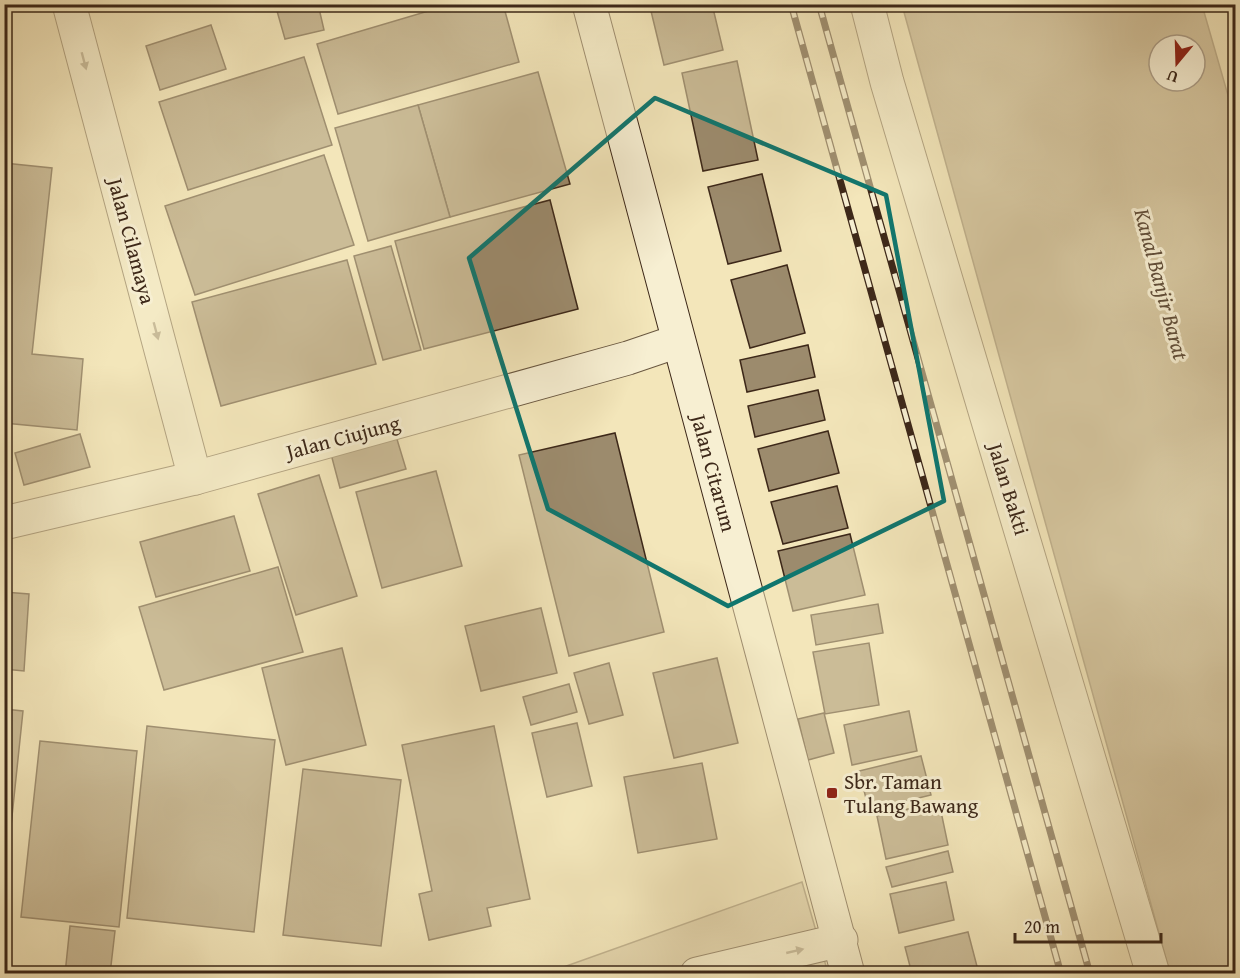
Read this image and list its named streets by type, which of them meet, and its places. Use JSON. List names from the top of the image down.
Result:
{
  "streets": {
    "street": [
      "Jalan Cilamaya",
      "Jalan Ciujung",
      "Jalan Citarum",
      "Jalan Bakti"
    ]
  },
  "crossings": [
    ["Jalan Cilamaya", "Jalan Ciujung"],
    ["Jalan Ciujung", "Jalan Citarum"]
  ],
  "one_way": ["Jalan Cilamaya"],
  "water": ["Kanal Banjir Barat"],
  "places": {
    "transit": ["Sbr. Taman Tulang Bawang"]
  },
  "scale_bar": "20 m",
  "north": "bottom"
}
